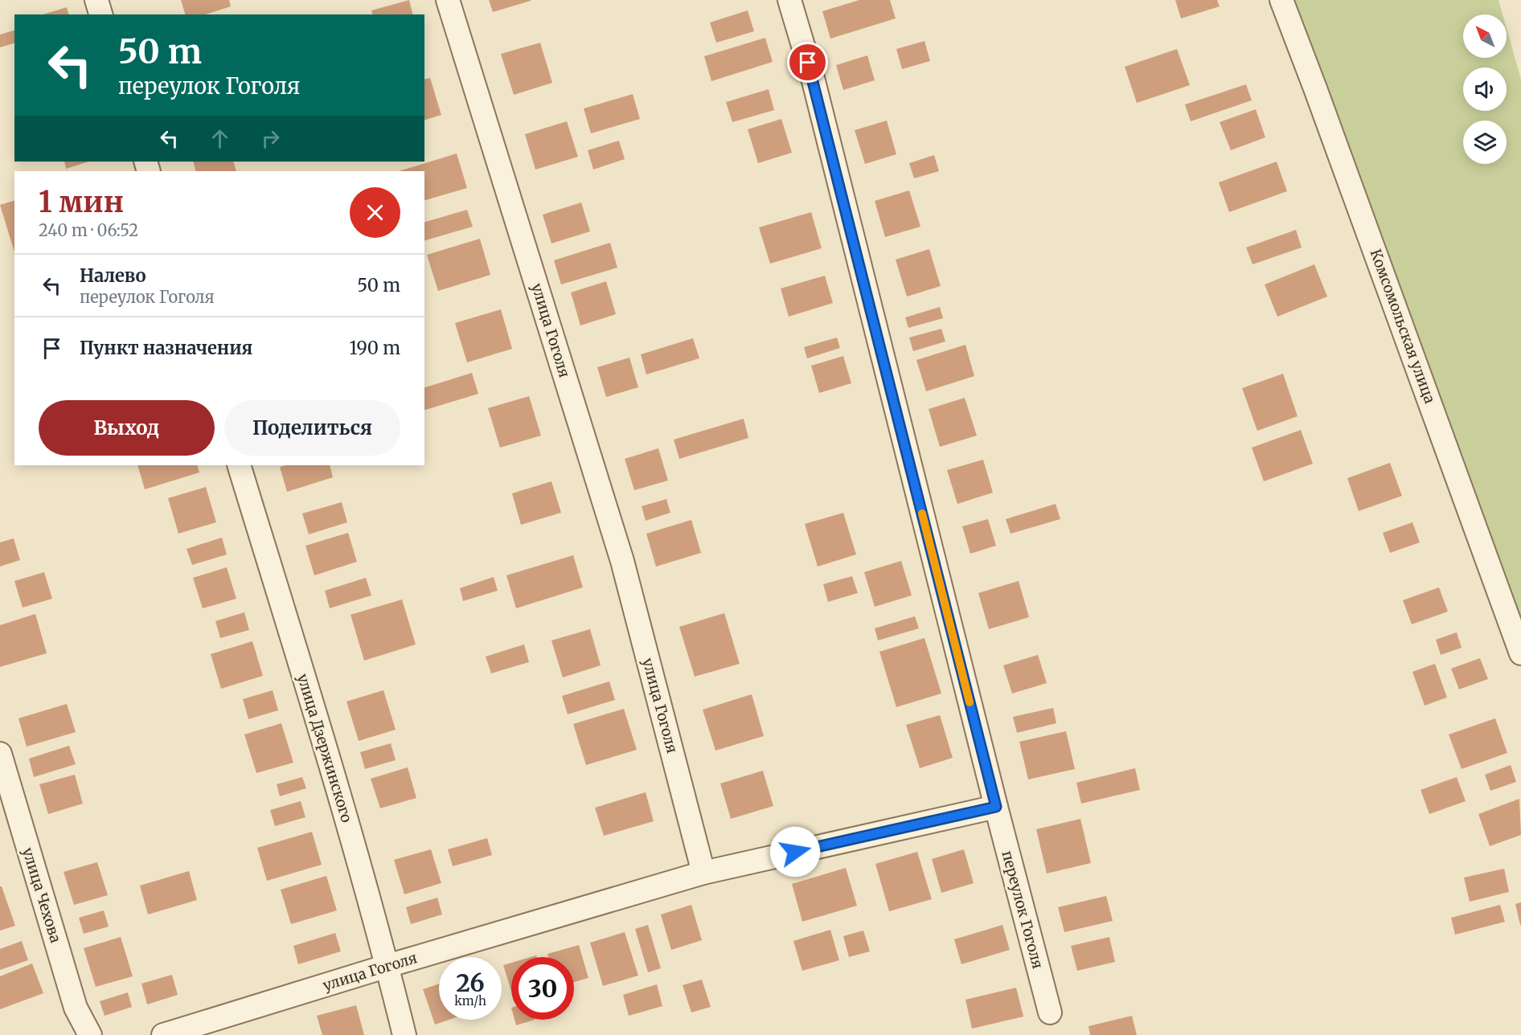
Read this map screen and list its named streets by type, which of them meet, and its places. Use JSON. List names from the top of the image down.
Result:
{
  "streets": {
    "street": [
      "Комсомольская улица",
      "улица Гоголя",
      "улица Дзержинского",
      "улица Чехова",
      "переулок Гоголя"
    ]
  },
  "crossings": [
    ["улица Гоголя", "улица Дзержинского"]
  ],
  "north": "top left",
  "page": {
    "turn": ["50 m", "переулок Гоголя"],
    "heading": ["1 мин", "240 m · 06:52"],
    "list": [
      {
        "name": "Налево",
        "note": "переулок Гоголя",
        "value": "50 m"
      },
      {
        "name": "Пункт назначения",
        "value": "190 m"
      }
    ],
    "buttons": ["Выход", "Поделиться"],
    "speed": "26 km/h",
    "limit": "30"
  }
}
